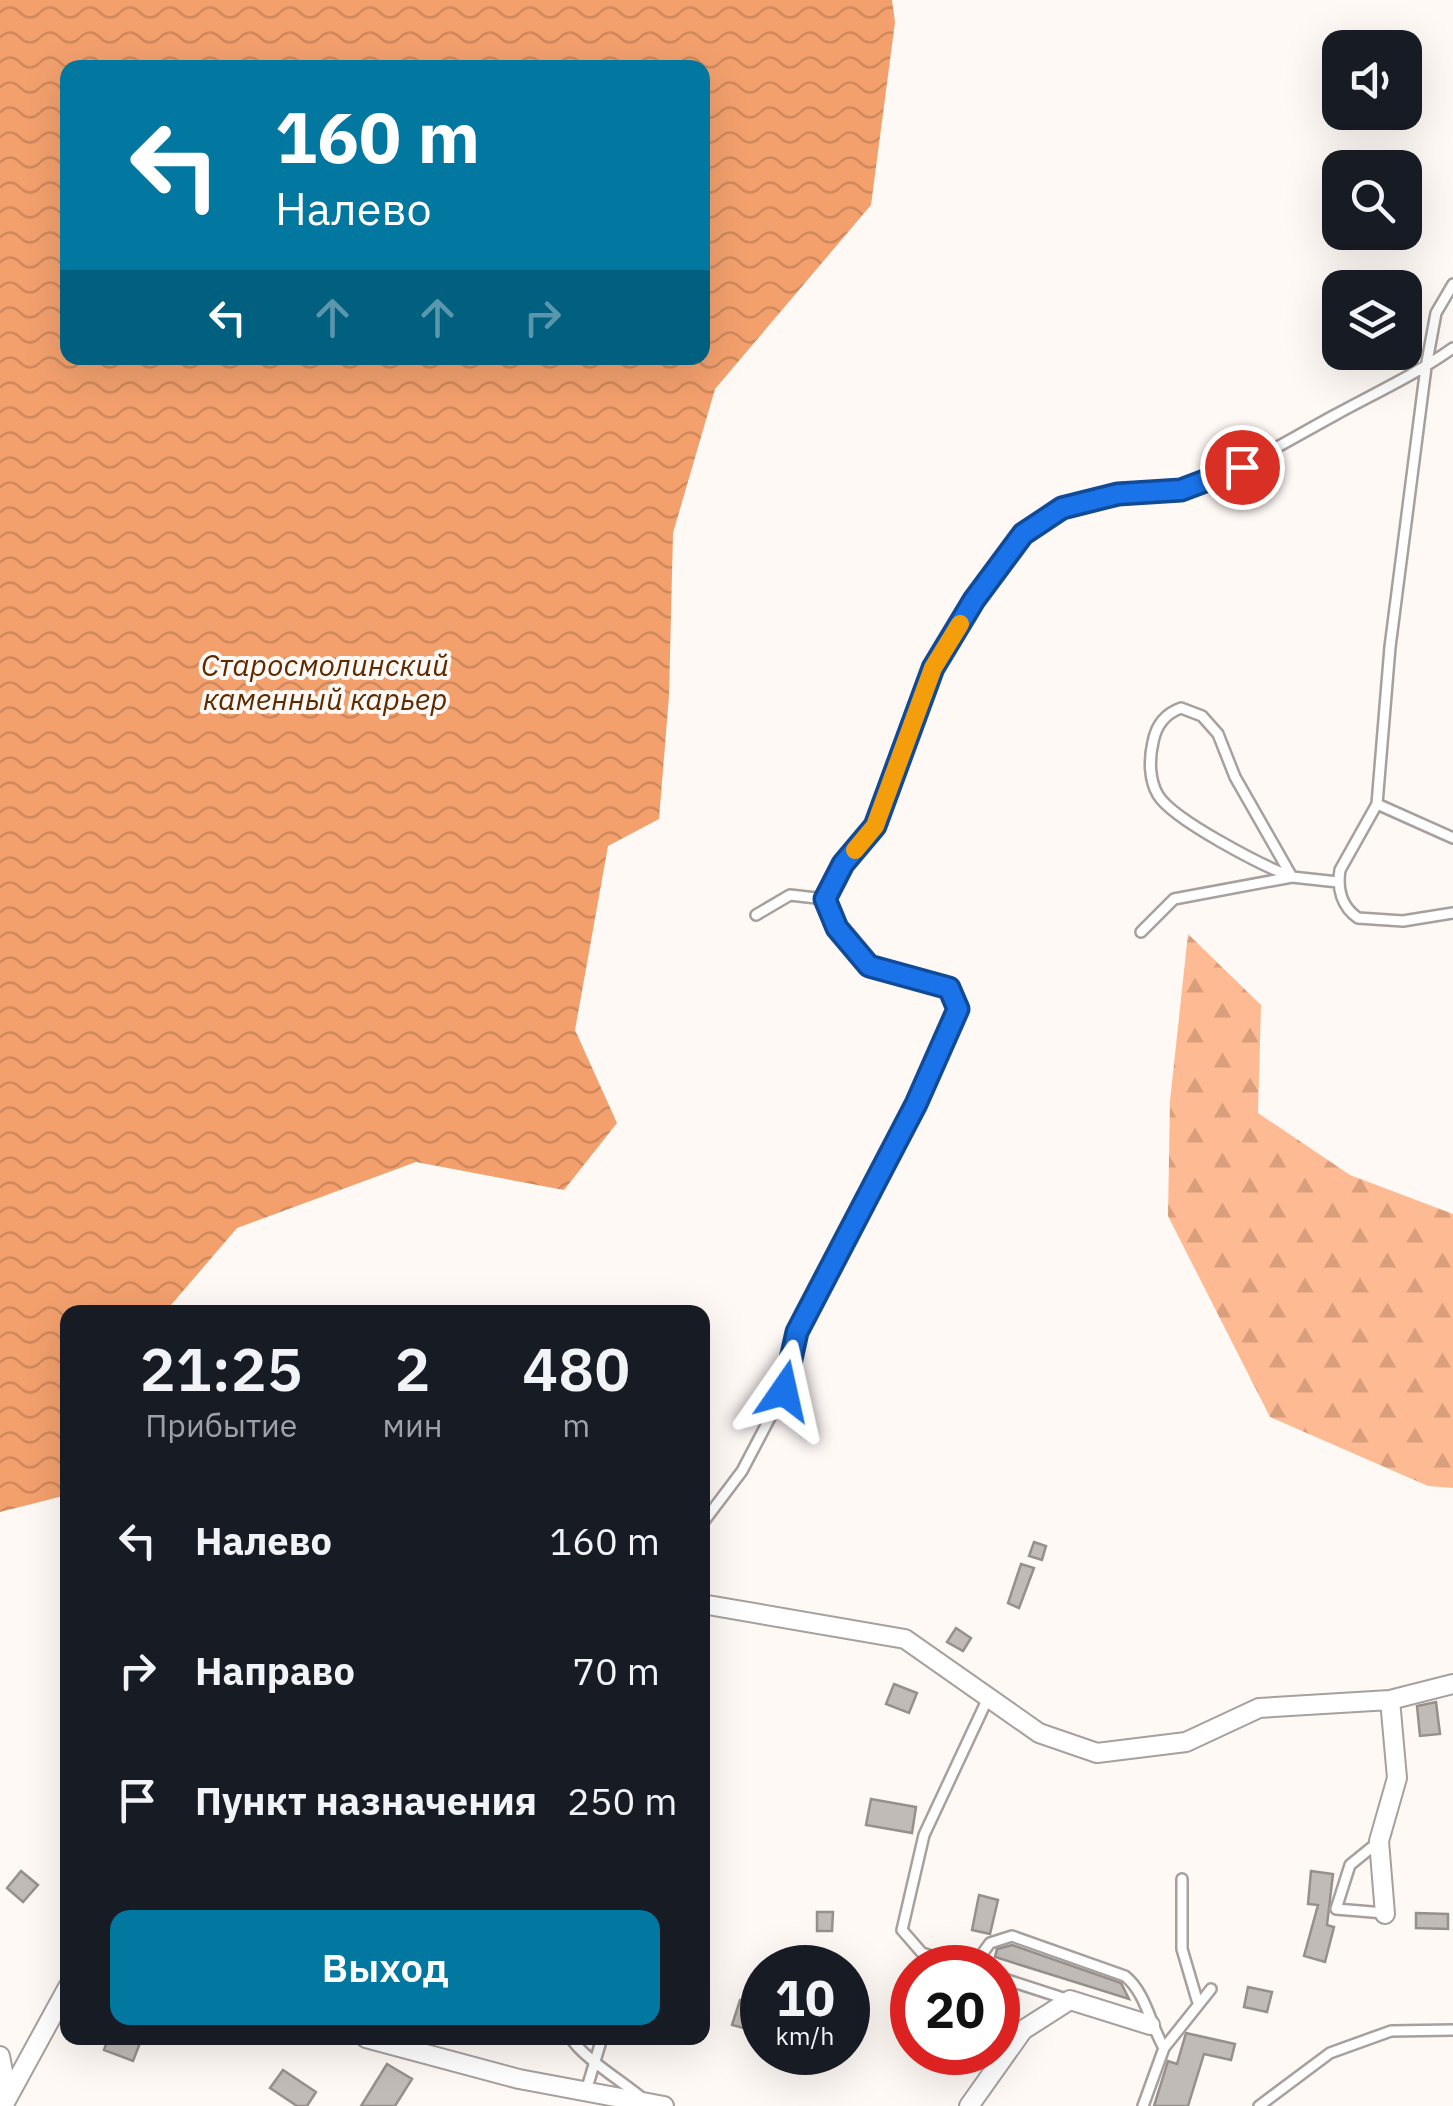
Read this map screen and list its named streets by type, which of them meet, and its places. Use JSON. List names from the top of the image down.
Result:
{
  "water": ["Старосмолинский каменный карьер"],
  "page": {
    "turn": ["160 m", "Налево"],
    "eta": [
      "21:25",
      "Прибытие",
      "2",
      "мин",
      "480",
      "m"
    ],
    "list": [
      {
        "name": "Налево",
        "value": "160 m"
      },
      {
        "name": "Направо",
        "value": "70 m"
      },
      {
        "name": "Пункт назначения",
        "value": "250 m"
      }
    ],
    "buttons": "Выход",
    "speed": "10 km/h",
    "limit": "20"
  }
}
